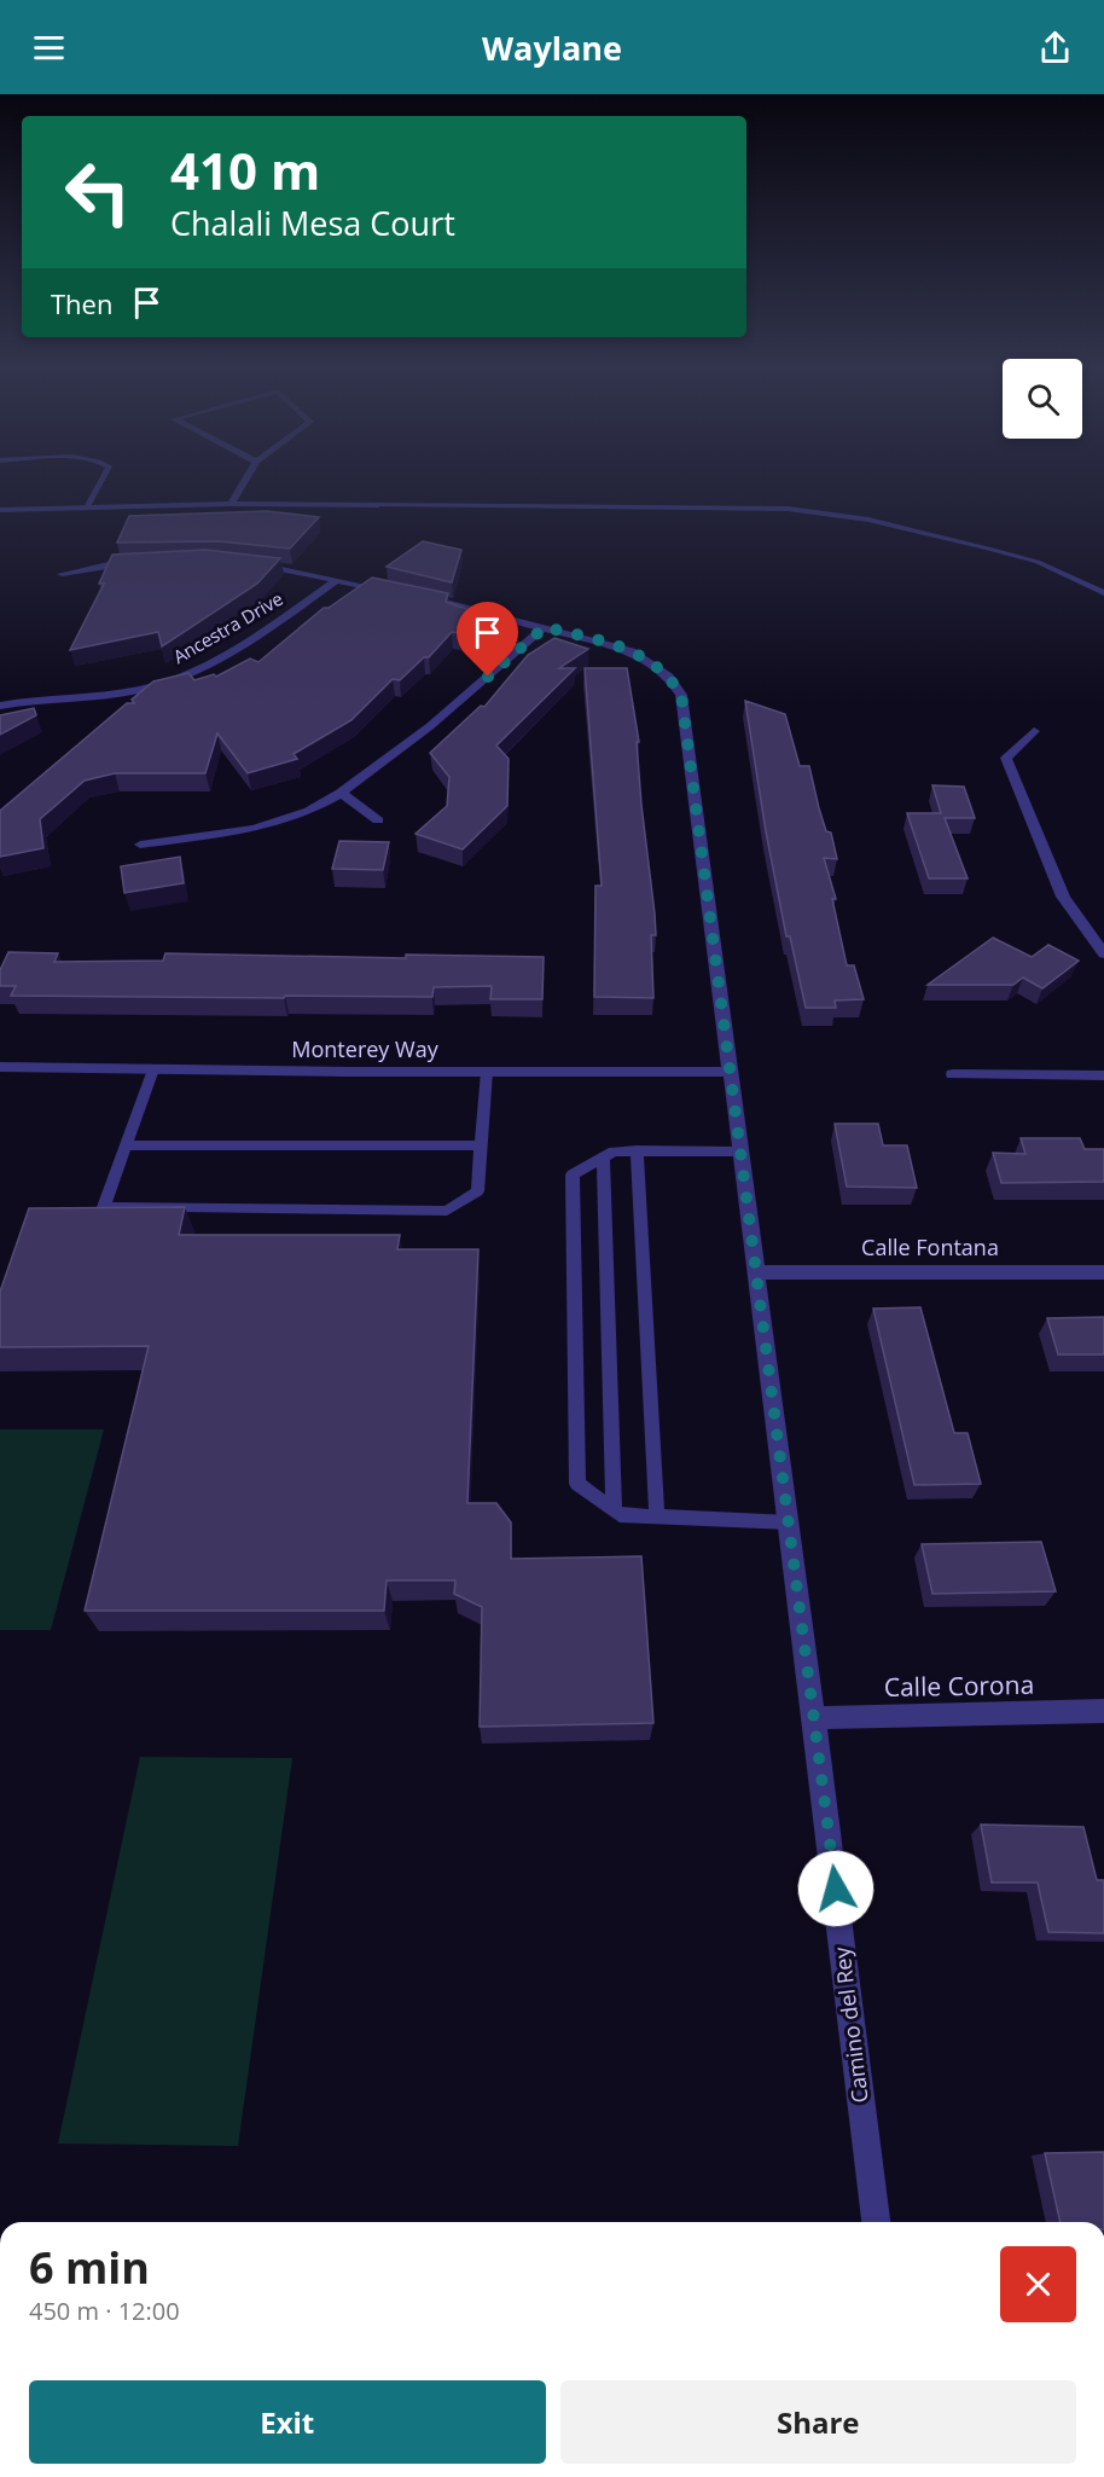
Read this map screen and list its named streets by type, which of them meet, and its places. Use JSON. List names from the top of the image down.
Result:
{
  "streets": {
    "street": [
      "Ancestra Drive",
      "Monterey Way",
      "Calle Fontana",
      "Calle Corona",
      "Camino del Rey"
    ]
  },
  "crossings": [
    ["Monterey Way", "Camino del Rey"],
    ["Calle Fontana", "Camino del Rey"],
    ["Calle Corona", "Camino del Rey"]
  ],
  "page": {
    "header": "Waylane",
    "turn": ["410 m", "Chalali Mesa Court"],
    "then": "Then",
    "heading": ["6 min", "450 m · 12:00"],
    "buttons": ["Exit", "Share"]
  }
}
